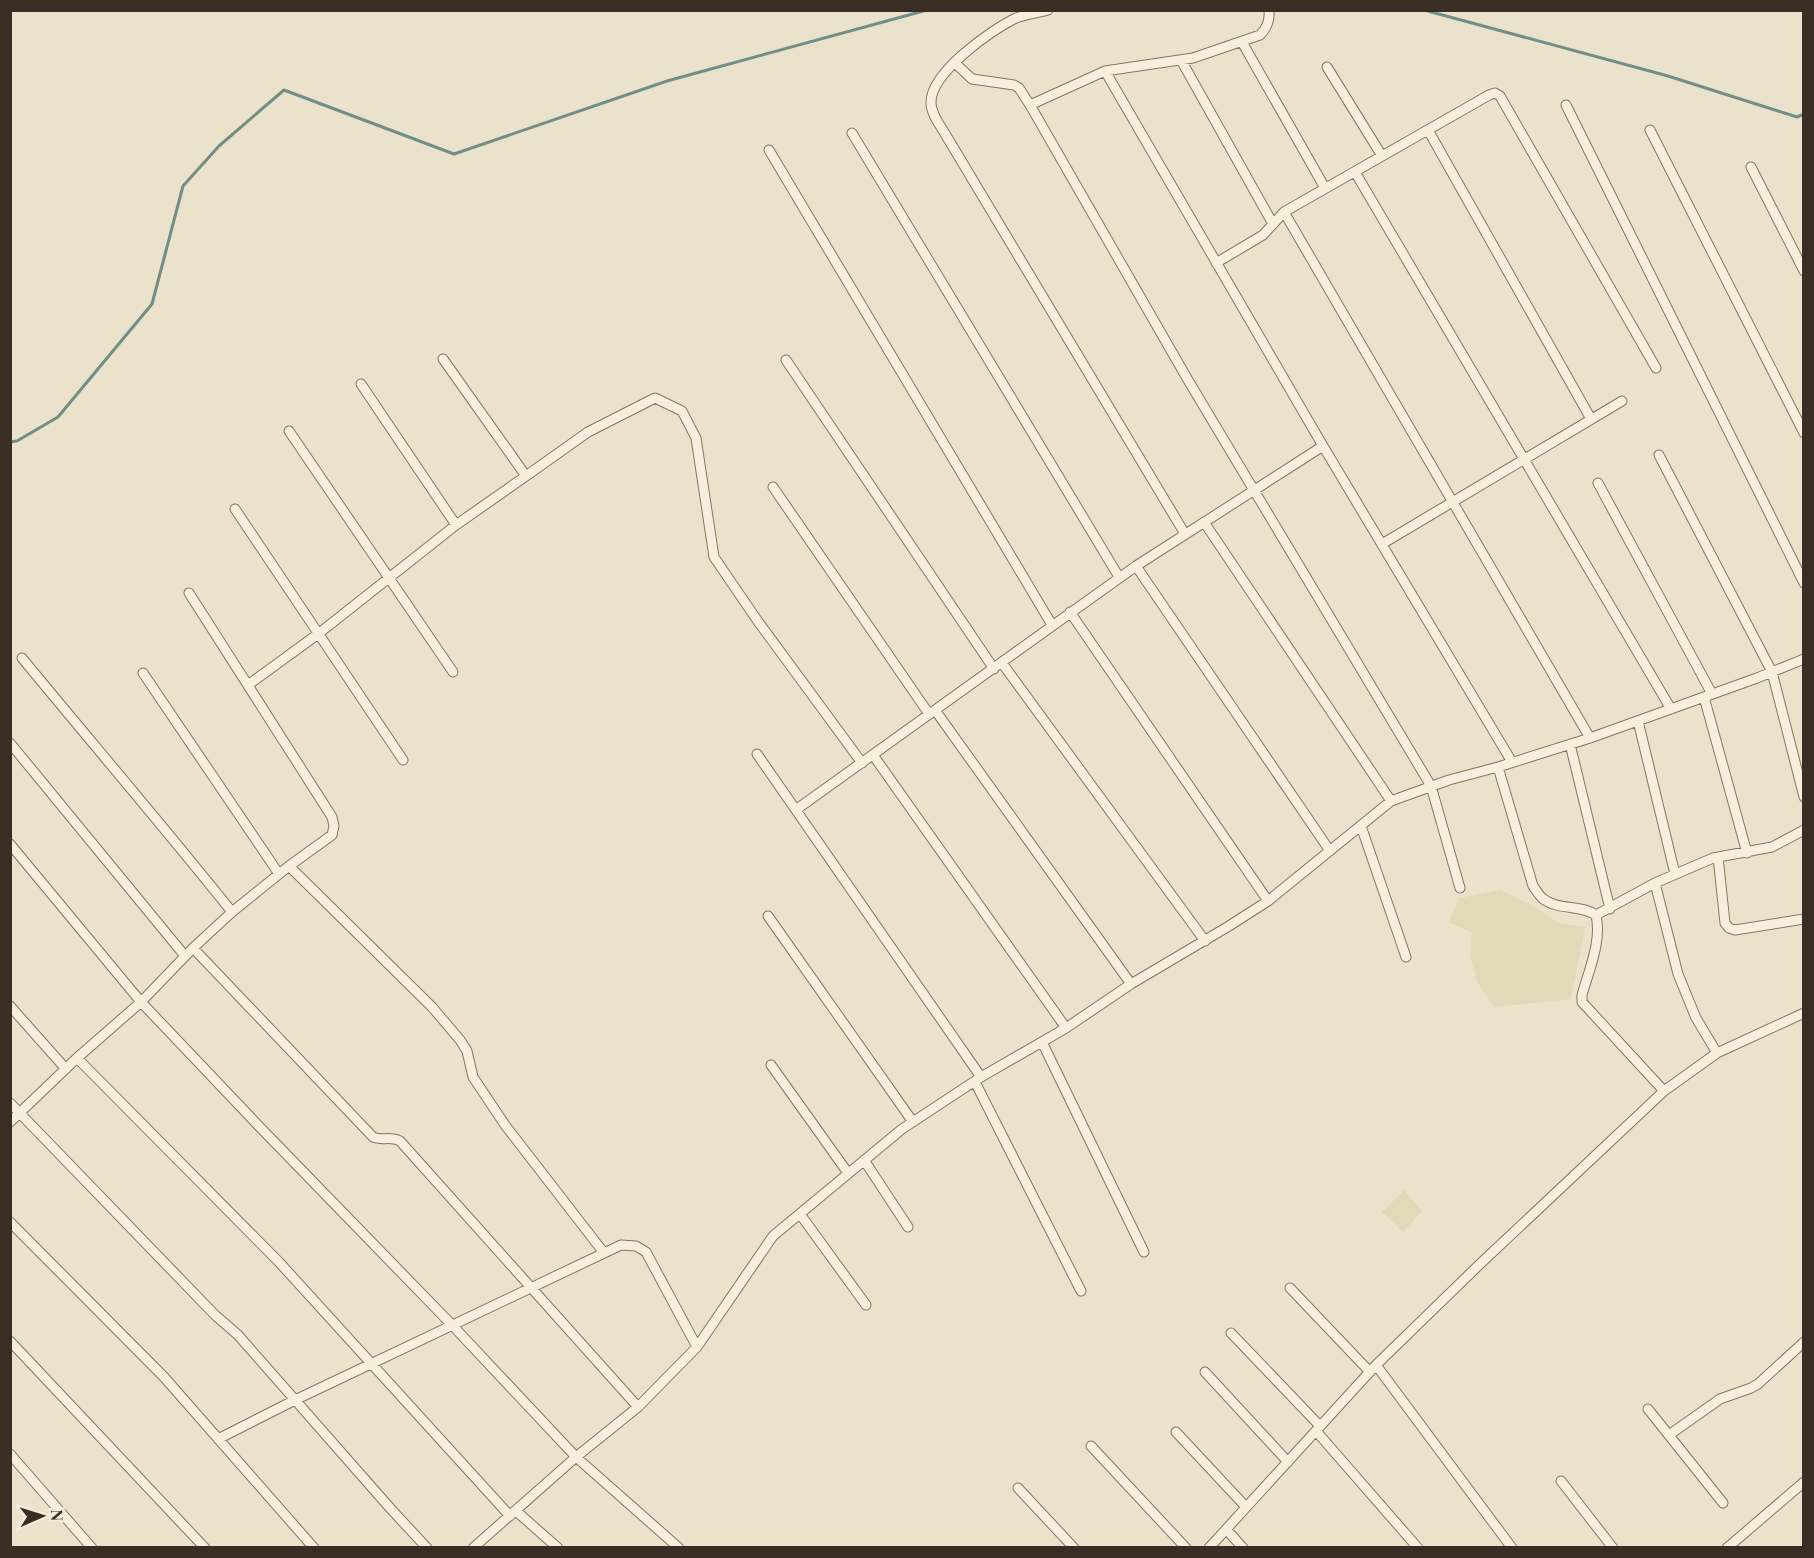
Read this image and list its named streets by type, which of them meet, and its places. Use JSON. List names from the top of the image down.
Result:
{
  "north": "right"
}
